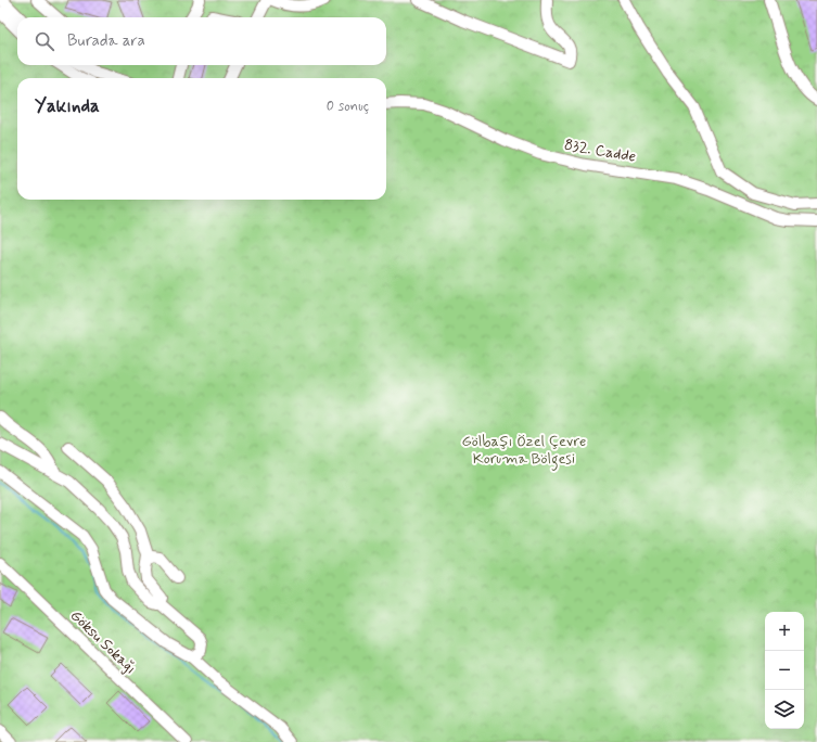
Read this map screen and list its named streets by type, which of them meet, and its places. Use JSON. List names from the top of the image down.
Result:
{
  "streets": {
    "street": ["832. Cadde", "Göksu Sokağı"]
  },
  "parks": ["Gölbaşı Özel Çevre Koruma Bölgesi"],
  "page": {
    "search": "Burada ara",
    "heading": ["Yakında", "0 sonuç"],
    "map_buttons": ["+", "−"]
  }
}
